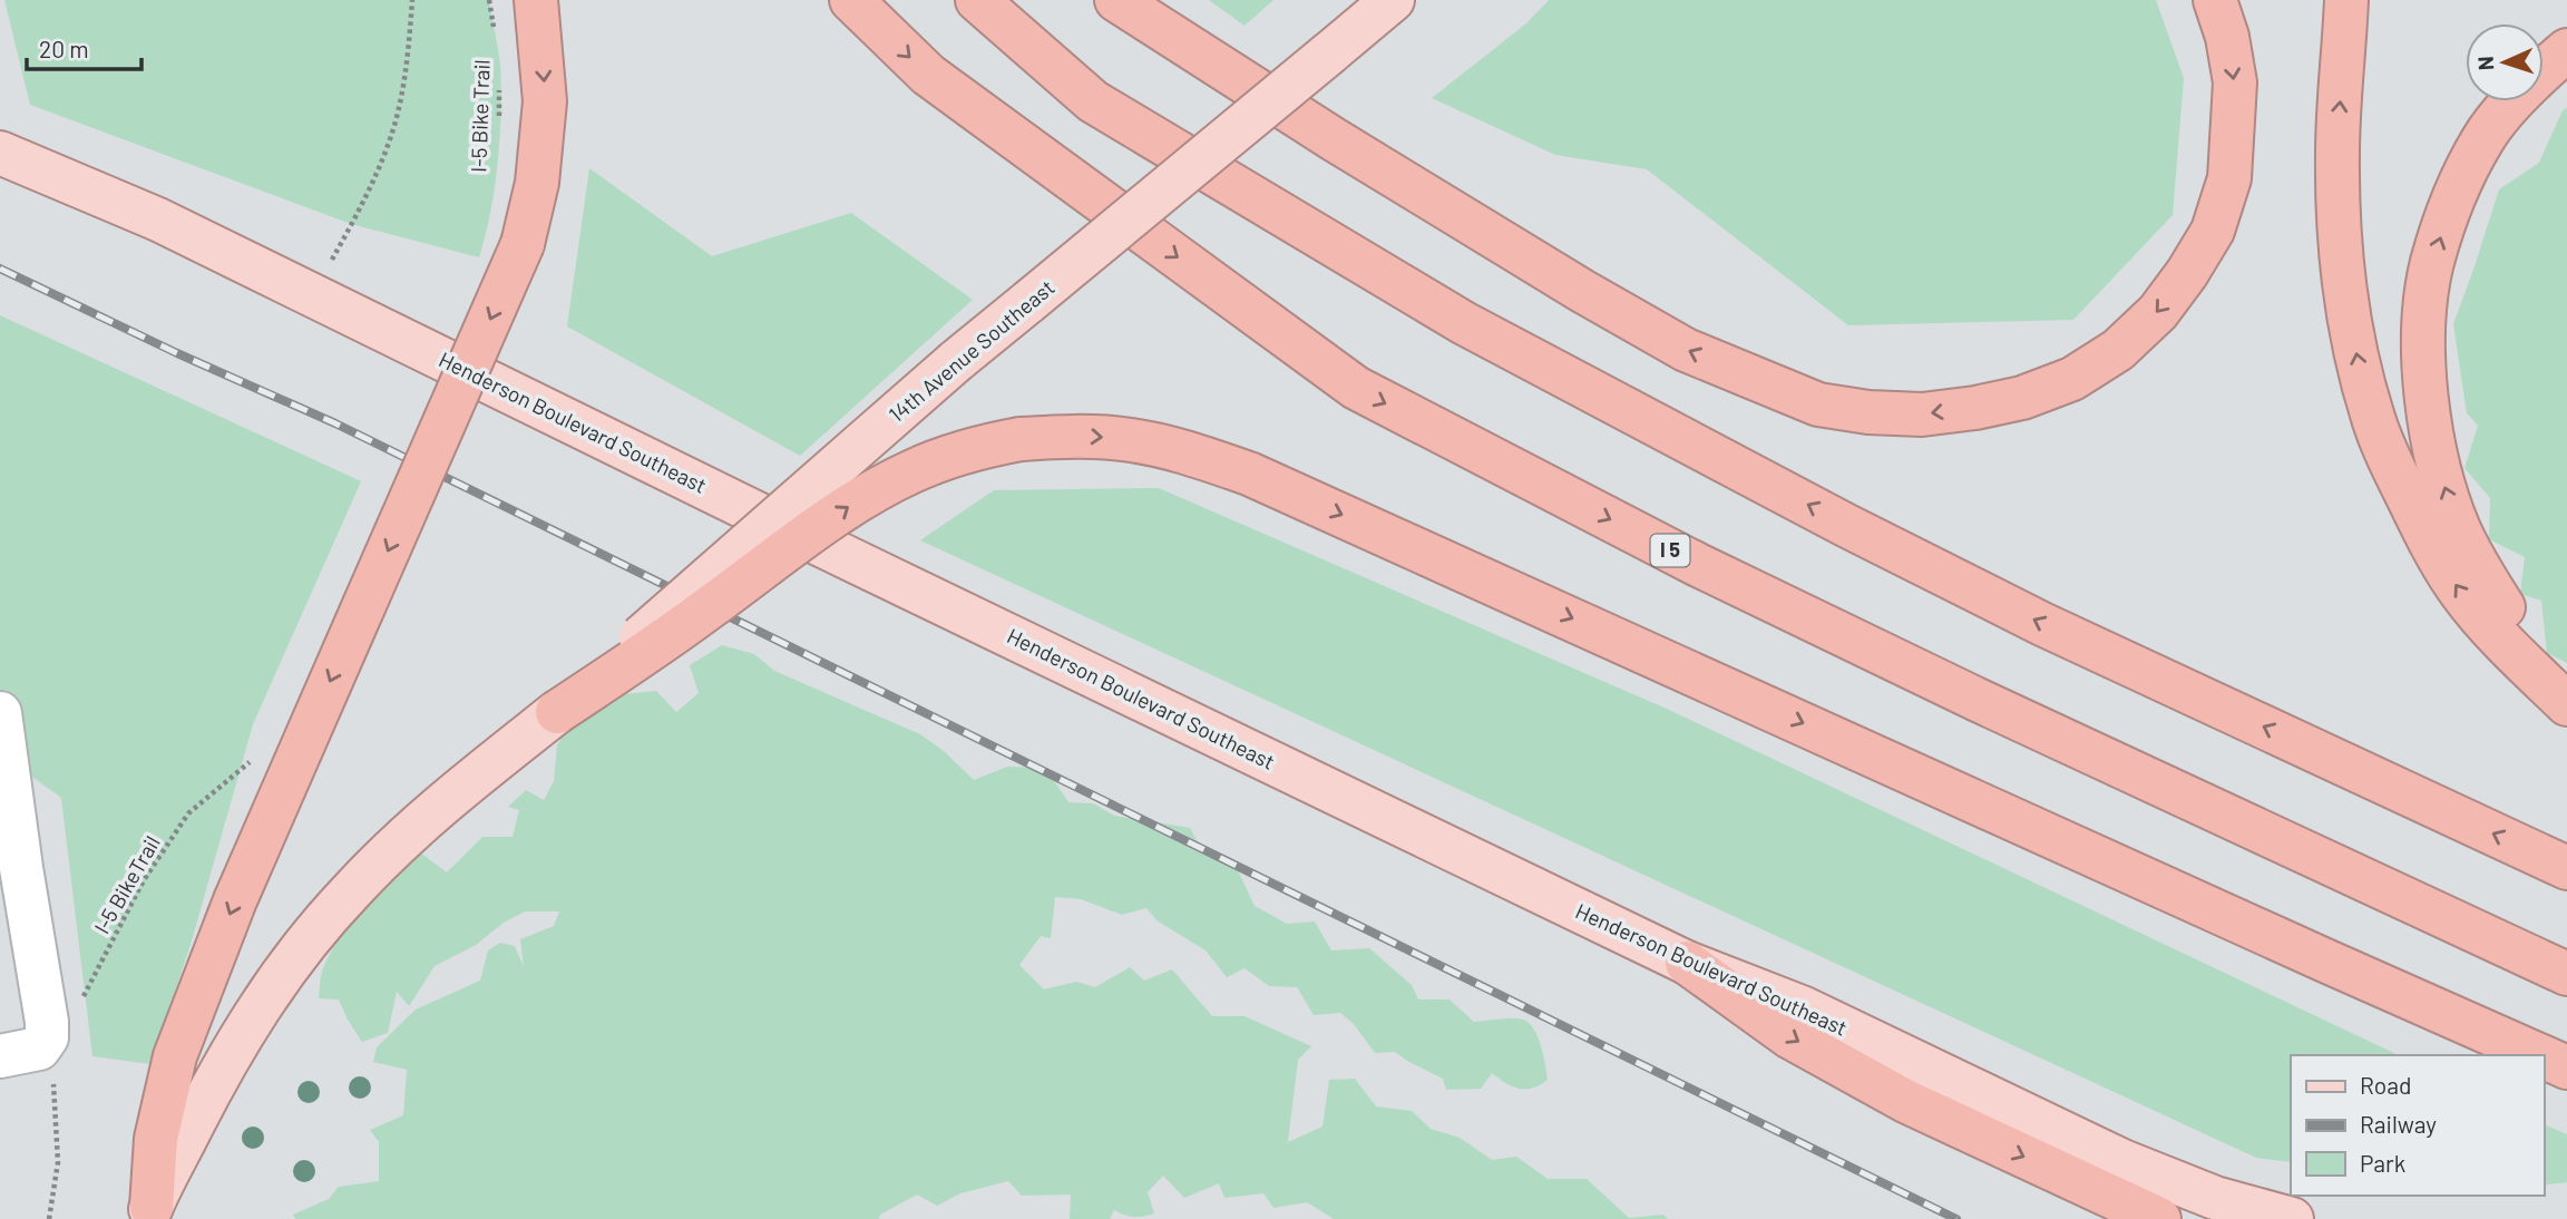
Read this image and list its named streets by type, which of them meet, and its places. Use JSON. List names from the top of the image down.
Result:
{
  "streets": {
    "highway": ["I 5"],
    "main road": ["14th Avenue Southeast", "Henderson Boulevard Southeast"],
    "path": ["I-5 Bike Trail", "I-5 BikeTrail"]
  },
  "legend": ["Road", "Railway", "Park"],
  "scale_bar": "20 m",
  "north": "left"
}
